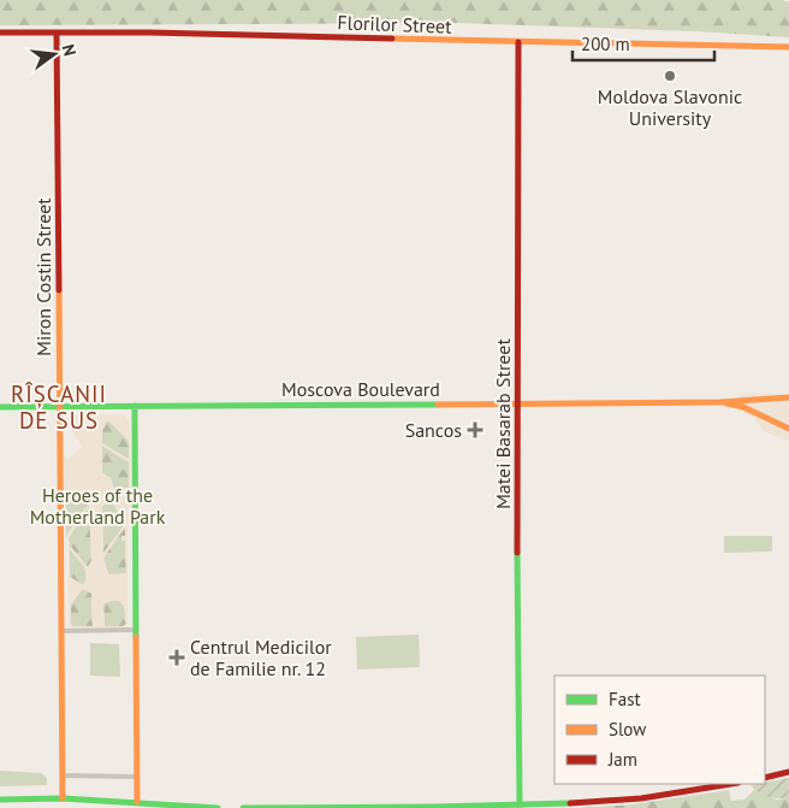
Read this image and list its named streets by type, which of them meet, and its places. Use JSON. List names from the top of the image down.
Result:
{
  "streets": {
    "main road": [
      "Florilor Street",
      "Miron Costin Street",
      "Moscova Boulevard",
      "Matei Basarab Street"
    ]
  },
  "crossings": [
    ["Florilor Street", "Miron Costin Street"],
    ["Florilor Street", "Matei Basarab Street"],
    ["Miron Costin Street", "Moscova Boulevard"],
    ["Moscova Boulevard", "Matei Basarab Street"]
  ],
  "districts": ["RÎȘCANII DE SUS"],
  "parks": ["Heroes of the Motherland Park"],
  "places": {
    "other": ["Moldova Slavonic University"],
    "health": ["Sancos", "Centrul Medicilor de Familie nr. 12"]
  },
  "legend": ["Fast", "Slow", "Jam"],
  "scale_bar": "200 m",
  "north": "right"
}
